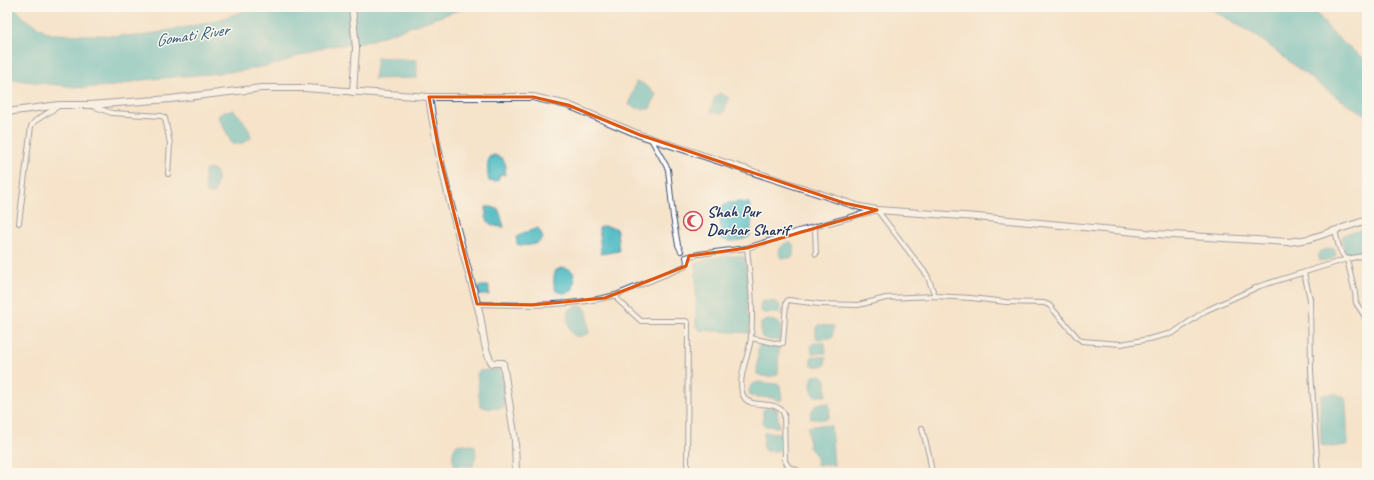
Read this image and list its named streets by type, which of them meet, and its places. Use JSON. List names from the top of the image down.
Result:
{
  "water": ["Gomati River"],
  "places": {
    "mosque": ["Shah Pur Darbar Sharif"]
  }
}
